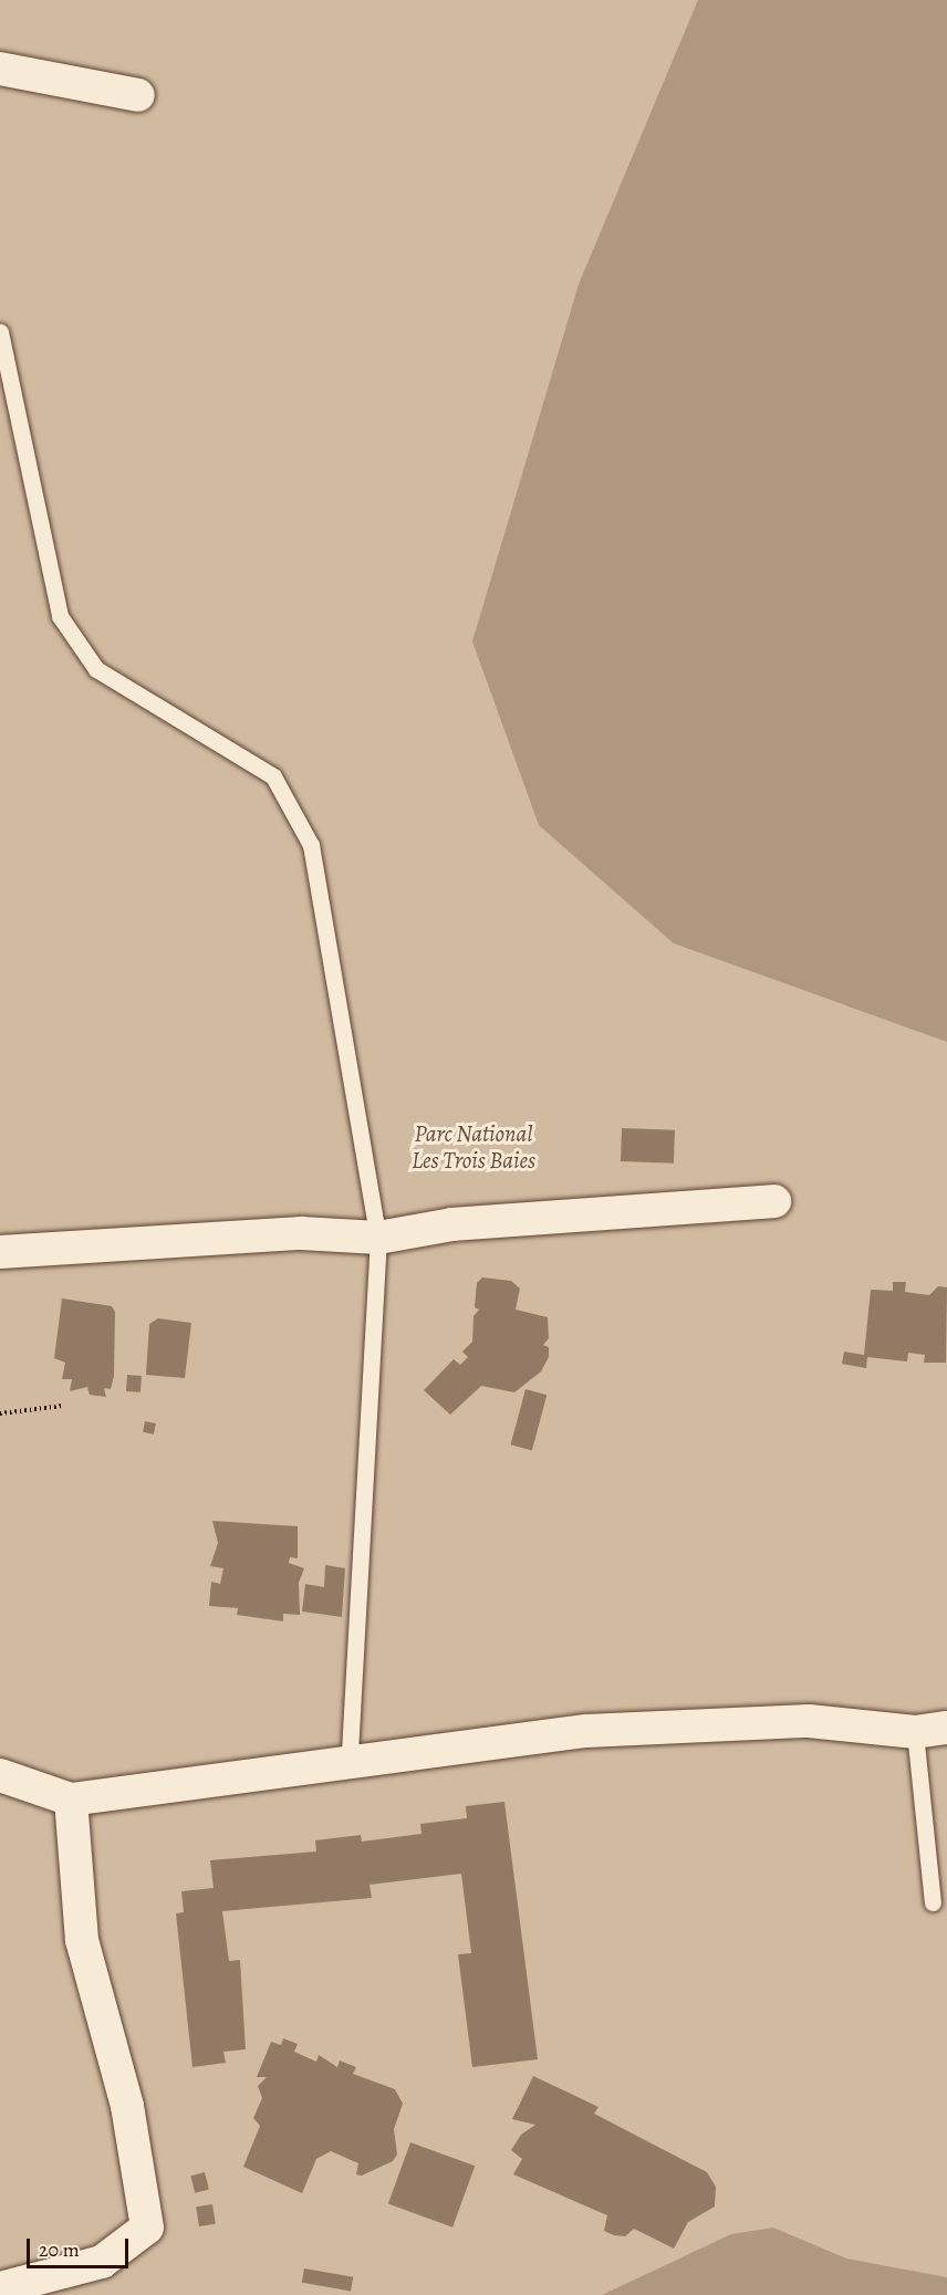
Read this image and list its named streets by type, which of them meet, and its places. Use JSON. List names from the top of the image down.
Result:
{
  "parks": ["Parc National Les Trois Baies"],
  "scale_bar": "20 m"
}
